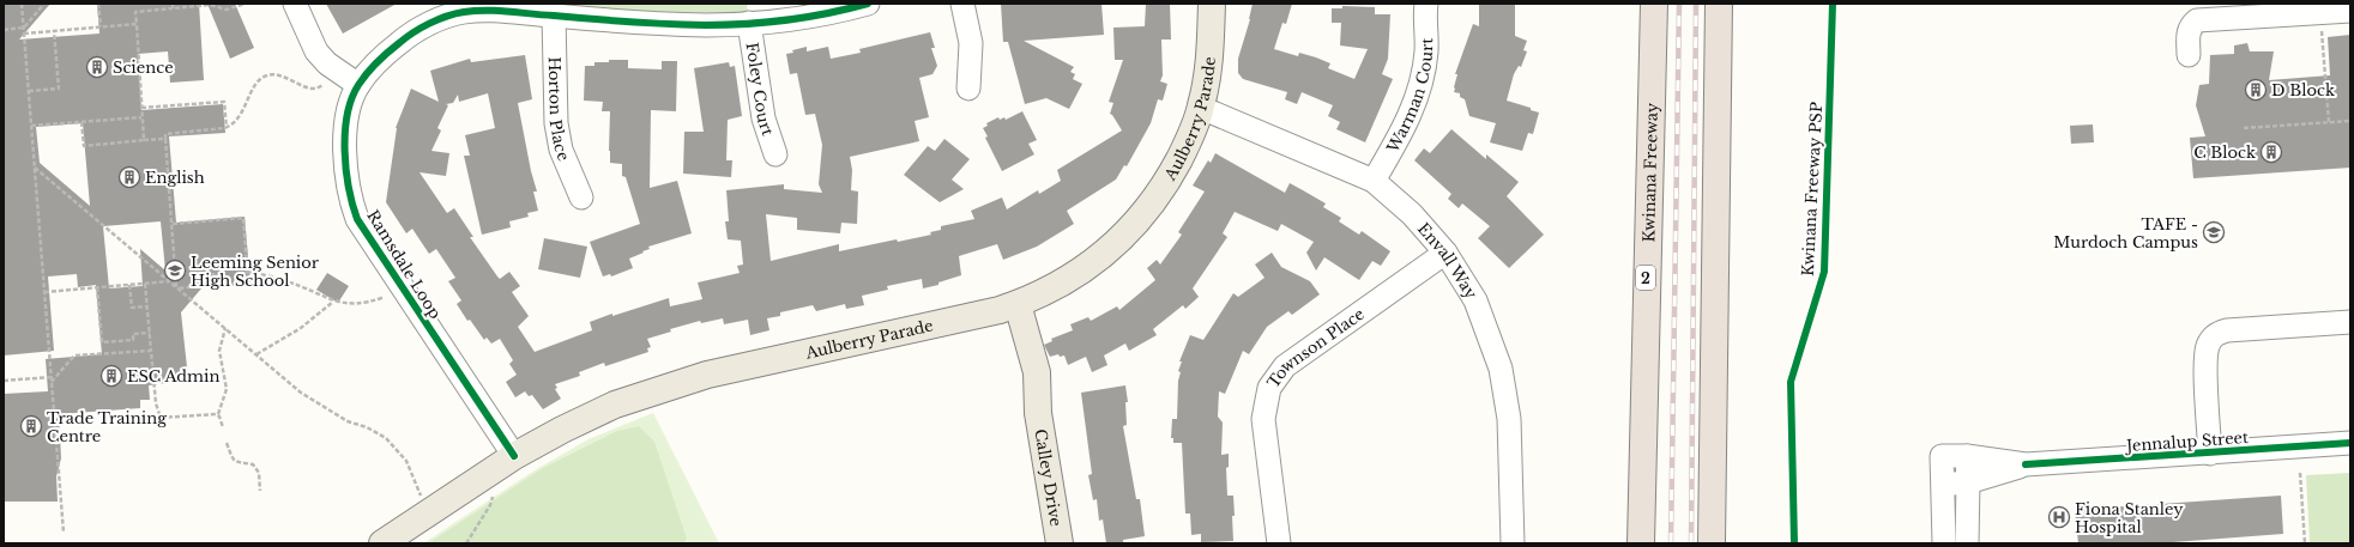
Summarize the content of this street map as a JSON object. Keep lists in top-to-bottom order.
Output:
{
  "streets": {
    "highway": ["Kwinana Freeway", "2"],
    "main road": ["Aulberry Parade", "Calley Drive"],
    "street": [
      "Foley Court",
      "Warman Court",
      "Horton Place",
      "Envall Way",
      "Ramsdale Loop",
      "Townson Place",
      "Jennalup Street"
    ],
    "cycle path": ["Kwinana Freeway PSP"]
  },
  "crossings": [
    ["Foley Court", "Ramsdale Loop"],
    ["Warman Court", "Envall Way"],
    ["Horton Place", "Ramsdale Loop"],
    ["Aulberry Parade", "Envall Way"],
    ["Aulberry Parade", "Ramsdale Loop"],
    ["Aulberry Parade", "Calley Drive"],
    ["Envall Way", "Townson Place"]
  ],
  "places": {
    "building": [
      "Science",
      "D Block",
      "C Block",
      "English",
      "ESC Admin",
      "Trade Training Centre"
    ],
    "school or university": ["TAFE - Murdoch Campus", "Leeming Senior High School"],
    "hospital": ["Fiona Stanley Hospital"]
  }
}
